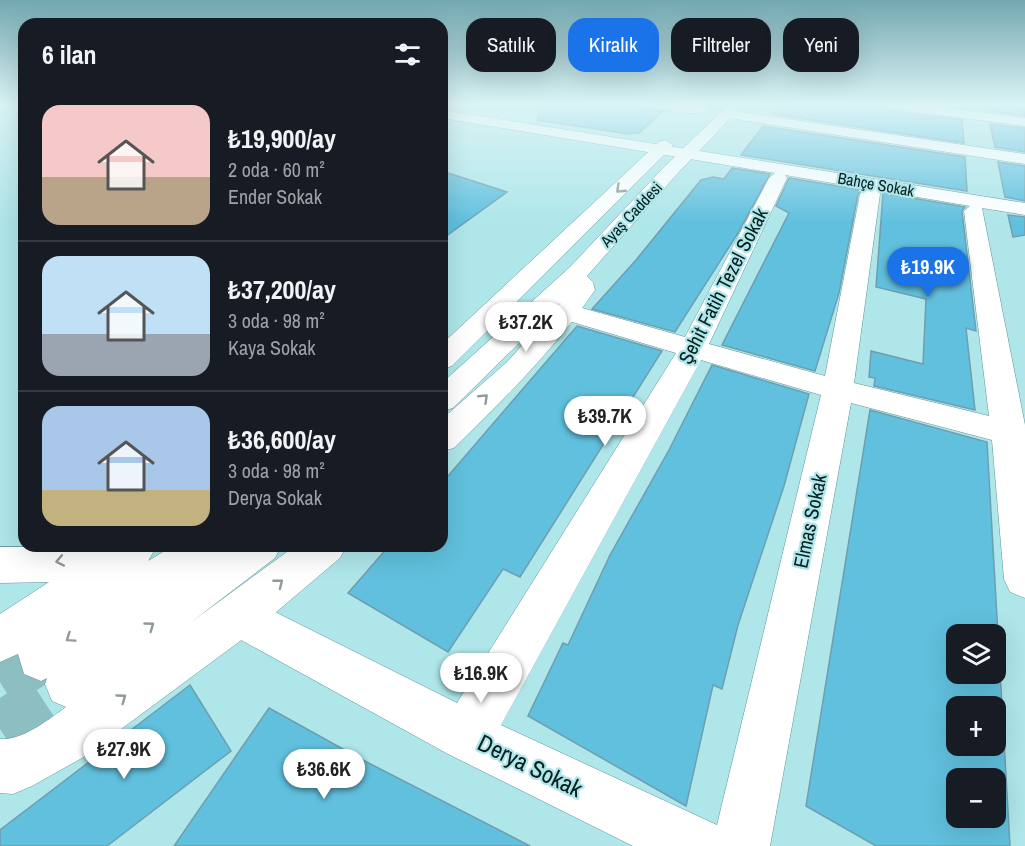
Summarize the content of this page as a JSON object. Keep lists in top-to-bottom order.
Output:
{
  "streets": {
    "street": [
      "Bahçe Sokak",
      "Ayaş Caddesi",
      "Şehit Fatih Tezel Sokak",
      "Elmas Sokak",
      "Derya Sokak"
    ]
  },
  "crossings": [
    ["Bahçe Sokak", "Ayaş Caddesi"],
    ["Bahçe Sokak", "Şehit Fatih Tezel Sokak"],
    ["Bahçe Sokak", "Elmas Sokak"],
    ["Şehit Fatih Tezel Sokak", "Derya Sokak"]
  ],
  "page": {
    "chip": [
      "Satılık",
      "Kiralık",
      "Filtreler",
      "Yeni"
    ],
    "heading": "6 ilan",
    "list": [
      {
        "name": "₺19,900/ay",
        "note": "2 oda · 60 m² · Ender Sokak"
      },
      {
        "name": "₺37,200/ay",
        "note": "3 oda · 98 m² · Kaya Sokak"
      },
      {
        "name": "₺36,600/ay",
        "note": "3 oda · 98 m² · Derya Sokak"
      }
    ],
    "price": [
      "₺19.9K",
      "₺37.2K",
      "₺39.7K",
      "₺16.9K",
      "₺27.9K",
      "₺36.6K"
    ],
    "map_buttons": ["+", "−"]
  }
}
